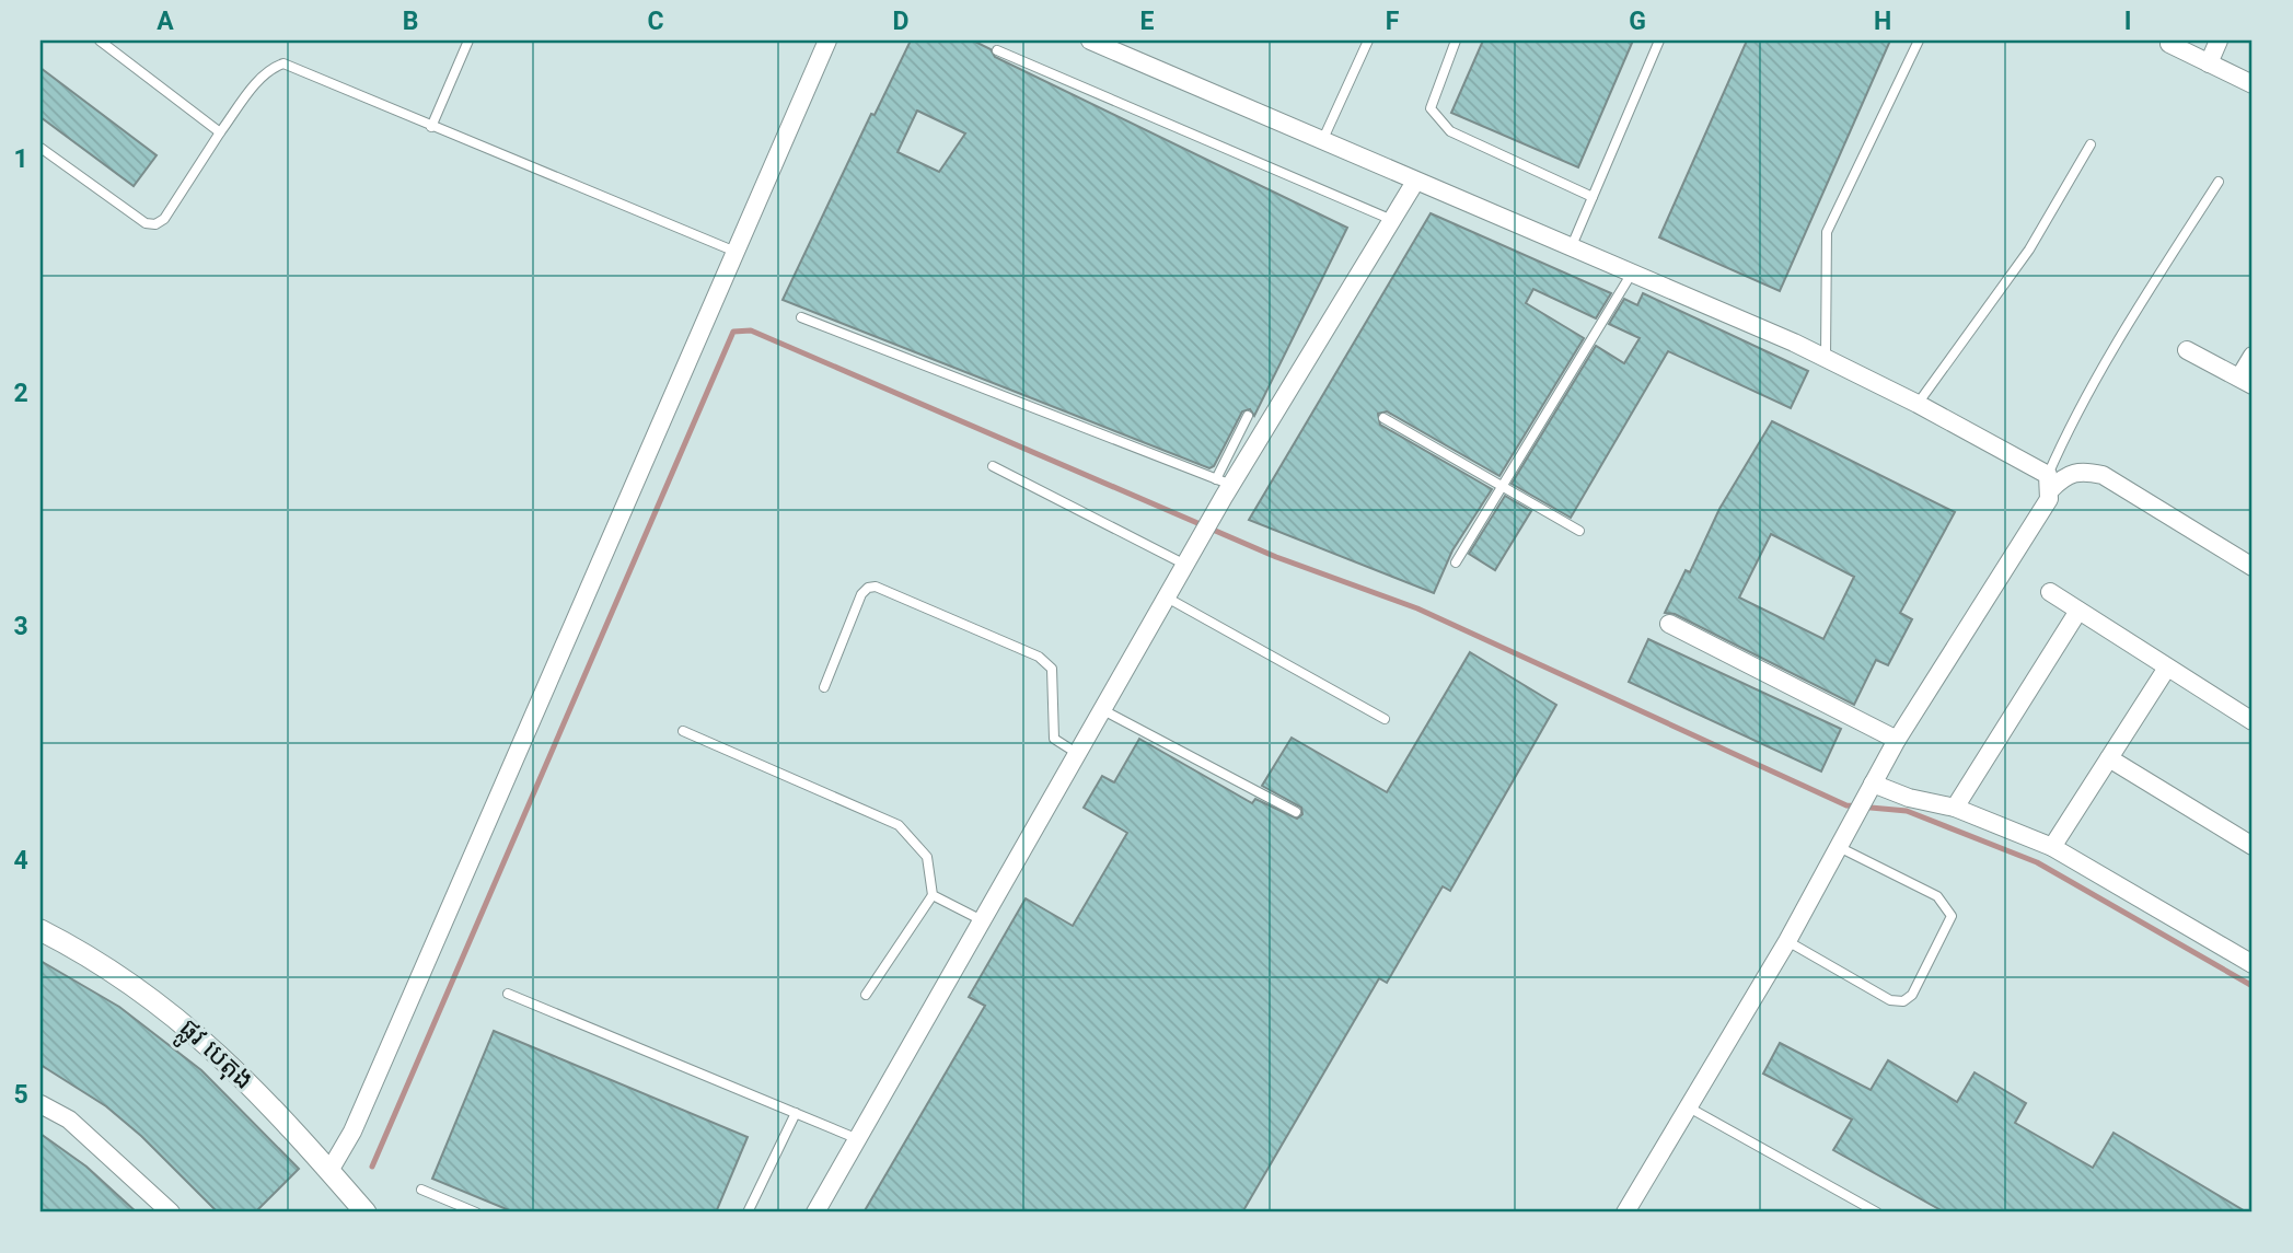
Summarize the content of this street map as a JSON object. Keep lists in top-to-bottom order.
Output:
{
  "streets": {
    "street": ["ផ្លូវ បេតុង"]
  },
  "grid": {
    "columns": [
      "A",
      "B",
      "C",
      "D",
      "E",
      "F",
      "G",
      "H",
      "I"
    ],
    "rows": [
      "1",
      "2",
      "3",
      "4",
      "5"
    ]
  }
}
